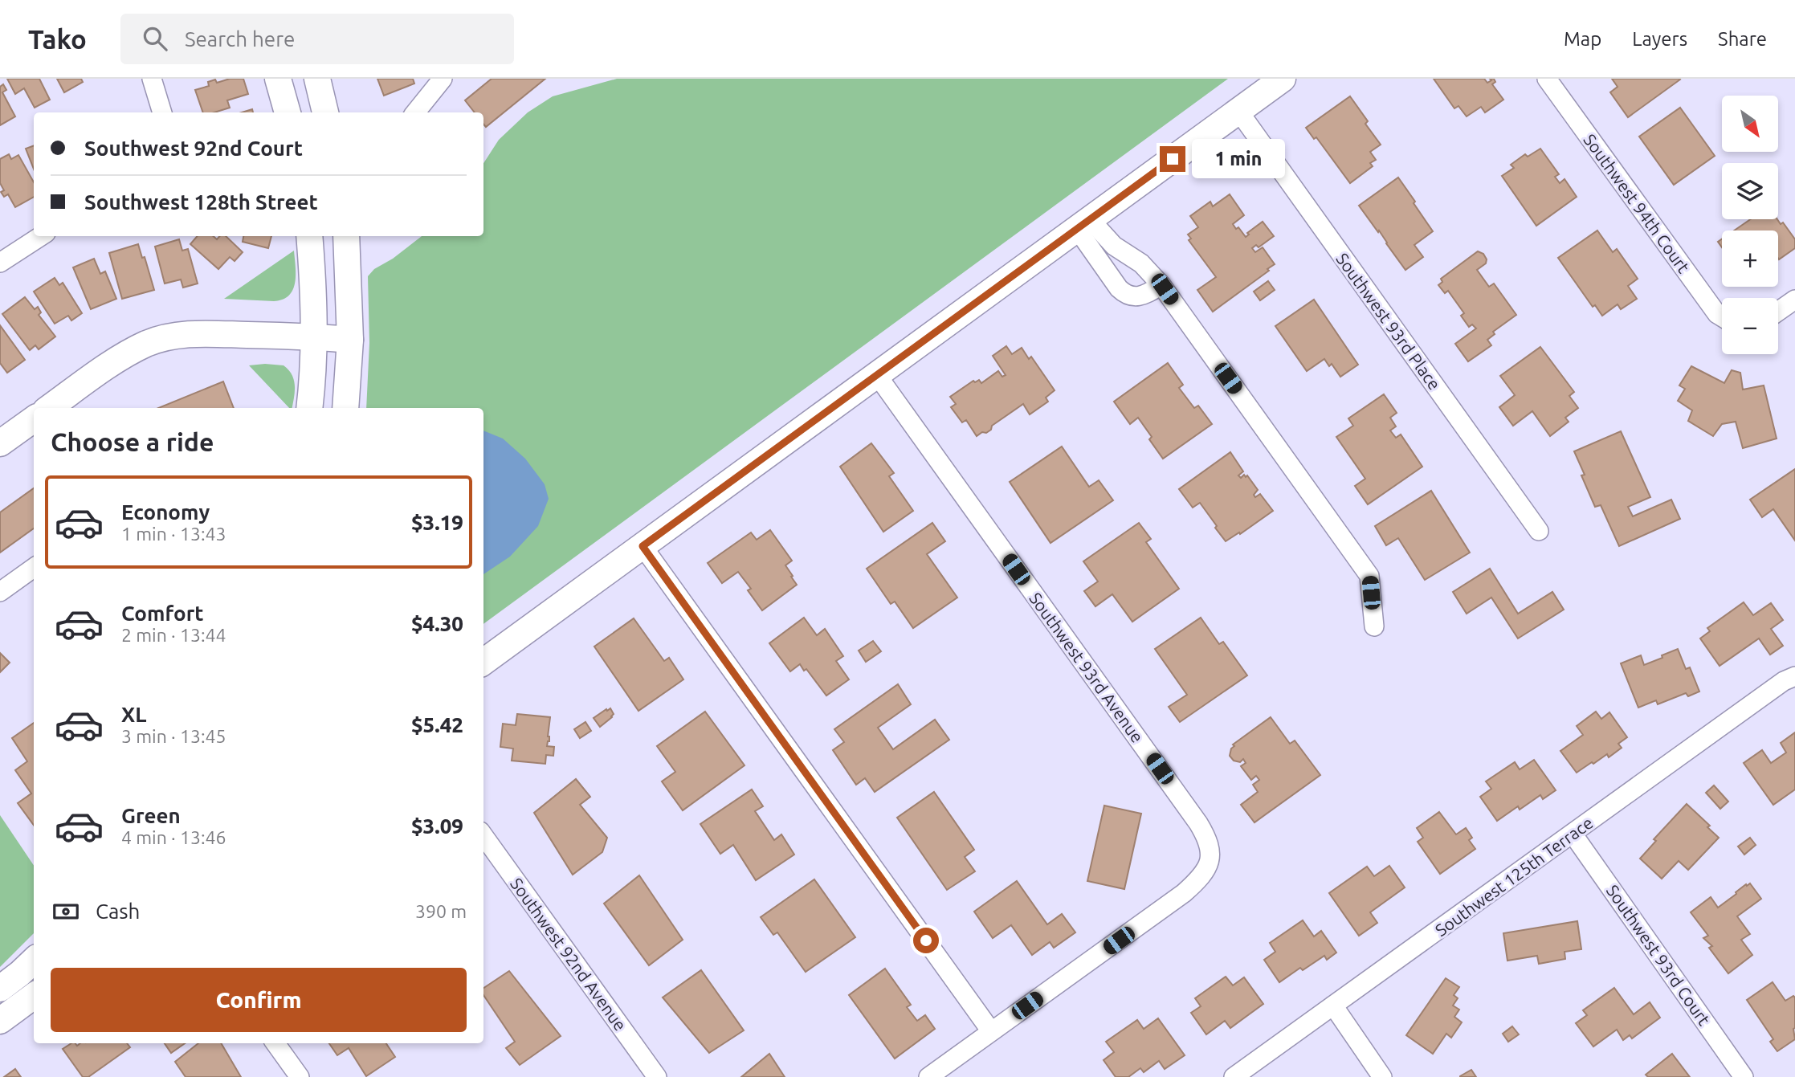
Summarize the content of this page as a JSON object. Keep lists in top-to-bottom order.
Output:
{
  "streets": {
    "street": [
      "Southwest 94th Court",
      "Southwest 93rd Place",
      "Southwest 93rd Avenue",
      "Southwest 125th Terrace",
      "Southwest 92nd Avenue",
      "Southwest 93rd Court"
    ]
  },
  "crossings": [
    ["Southwest 125th Terrace", "Southwest 93rd Court"]
  ],
  "north": "bottom right",
  "page": {
    "header": "Tako",
    "search": "Search here",
    "nav": ["Map", "Layers", "Share"],
    "map_buttons": ["+", "−"],
    "banner": ["Southwest 92nd Court", "Southwest 128th Street"],
    "bubble": "1 min",
    "heading": "Choose a ride",
    "list": [
      {
        "name": "Economy",
        "note": "1 min · 13:43",
        "value": "$3.19"
      },
      {
        "name": "Comfort",
        "note": "2 min · 13:44",
        "value": "$4.30"
      },
      {
        "name": "XL",
        "note": "3 min · 13:45",
        "value": "$5.42"
      },
      {
        "name": "Green",
        "note": "4 min · 13:46",
        "value": "$3.09"
      }
    ],
    "pay": ["Cash", "390 m"],
    "buttons": "Confirm"
  }
}
